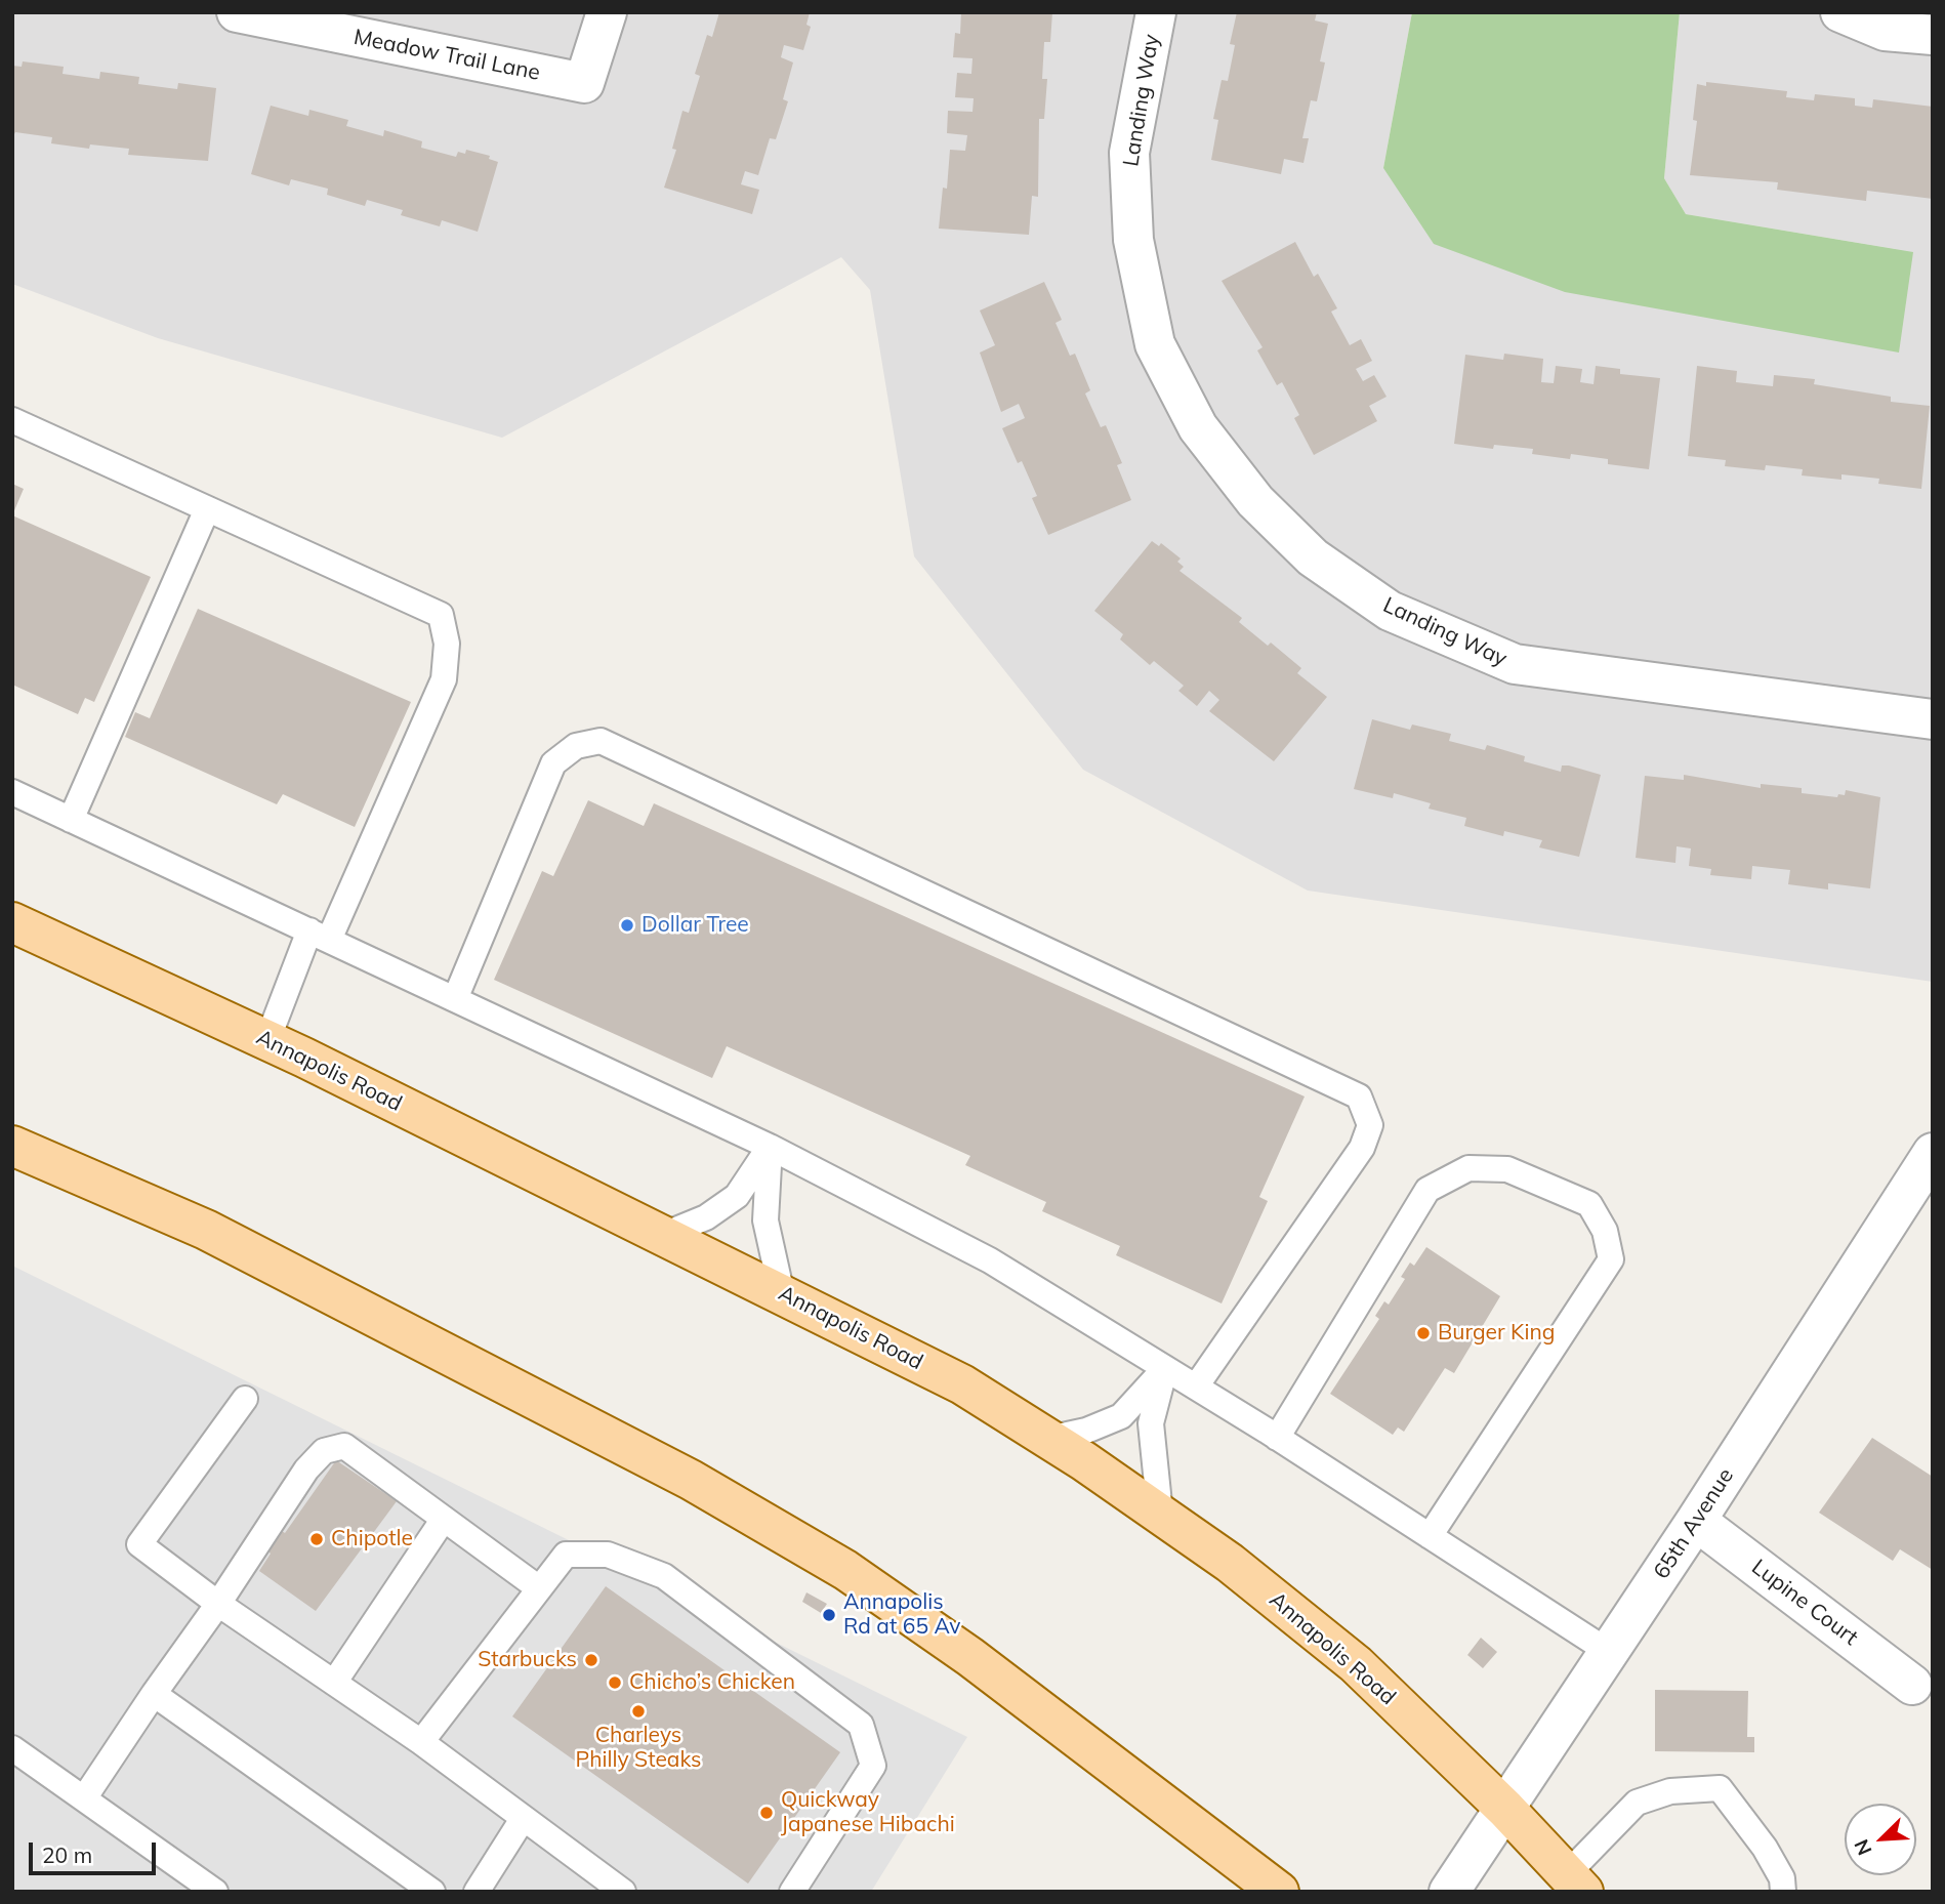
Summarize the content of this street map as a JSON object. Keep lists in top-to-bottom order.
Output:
{
  "streets": {
    "main road": ["Annapolis Road"],
    "street": [
      "Meadow Trail Lane",
      "Landing Way",
      "65th Avenue",
      "Lupine Court"
    ]
  },
  "crossings": [
    ["Annapolis Road", "65th Avenue"],
    ["65th Avenue", "Lupine Court"]
  ],
  "places": [
    "Dollar Tree",
    "Burger King",
    "Chipotle",
    "Annapolis Rd at 65 Av",
    "Starbucks",
    "Chicho’s Chicken",
    "Charleys Philly Steaks",
    "Quickway Japanese Hibachi"
  ],
  "scale_bar": "20 m",
  "north": "bottom left"
}
